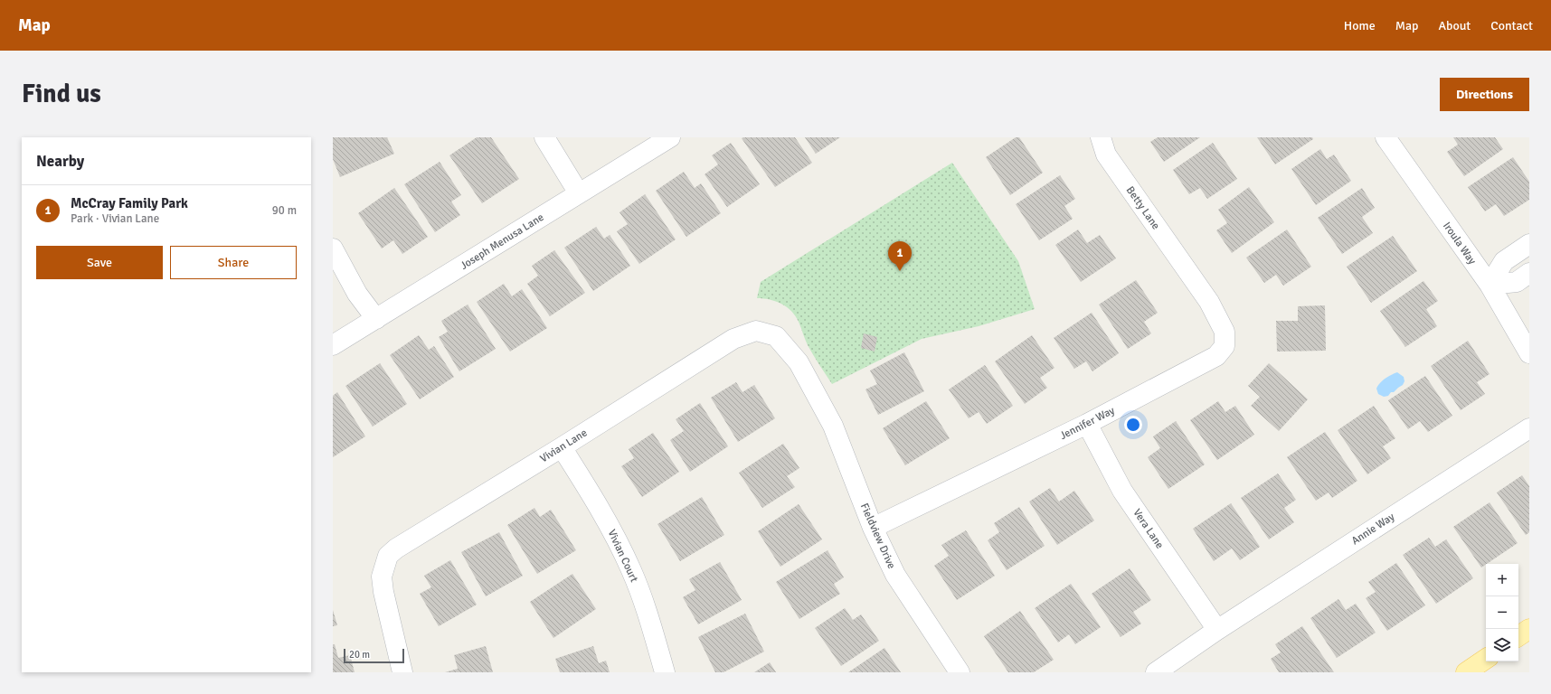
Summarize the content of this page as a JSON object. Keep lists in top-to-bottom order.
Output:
{
  "streets": {
    "street": [
      "Betty Lane",
      "Joseph Menusa Lane",
      "Iroula Way",
      "Jennifer Way",
      "Vivian Lane",
      "Vera Lane",
      "Annie Way",
      "Fieldview Drive",
      "Vivian Court"
    ]
  },
  "crossings": [
    ["Betty Lane", "Jennifer Way"],
    ["Jennifer Way", "Vera Lane"],
    ["Jennifer Way", "Fieldview Drive"],
    ["Vivian Lane", "Fieldview Drive"],
    ["Vivian Lane", "Vivian Court"],
    ["Vera Lane", "Annie Way"]
  ],
  "scale_bar": "20 m",
  "page": {
    "header": "Map",
    "nav": [
      "Home",
      "Map",
      "About",
      "Contact"
    ],
    "buttons": [
      "Directions",
      ["Save", "Share"]
    ],
    "title": "Find us",
    "heading": "Nearby",
    "list": [
      {
        "mark": "1",
        "name": "McCray Family Park",
        "note": "Park · Vivian Lane",
        "value": "90 m"
      }
    ],
    "pins": "1",
    "map_buttons": ["+", "−"],
    "scale": "20 m"
  }
}
